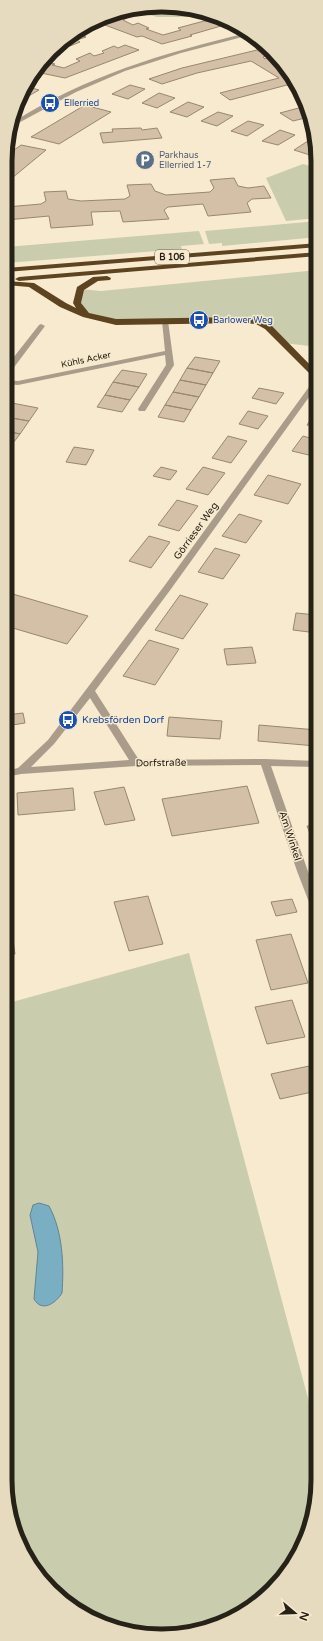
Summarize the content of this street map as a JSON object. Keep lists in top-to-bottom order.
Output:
{
  "streets": {
    "highway": ["B 106"],
    "street": [
      "Kühls Acker",
      "Görrieser Weg",
      "Dorfstraße",
      "Am Winkel"
    ]
  },
  "crossings": [
    ["Görrieser Weg", "Dorfstraße"],
    ["Dorfstraße", "Am Winkel"]
  ],
  "places": {
    "bus stop": ["Ellerried", "Barlower Weg", "Krebsförden Dorf"],
    "parking": ["Parkhaus Ellerried 1-7"]
  },
  "north": "right"
}
